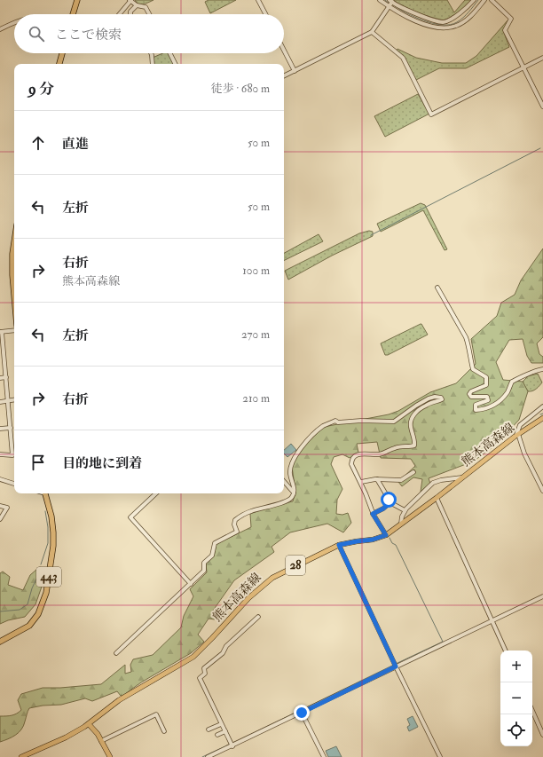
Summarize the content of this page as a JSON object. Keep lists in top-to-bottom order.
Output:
{
  "streets": {
    "highway": ["443"],
    "main road": ["熊本高森線", "28"]
  },
  "page": {
    "search": "ここで検索",
    "heading": ["9 分", "徒歩 · 680 m"],
    "list": [
      ["直進", "50 m"],
      ["左折", "50 m"],
      ["右折", "熊本高森線", "100 m"],
      ["左折", "270 m"],
      ["右折", "210 m"],
      "目的地に到着"
    ],
    "map_buttons": ["+", "−"]
  }
}
